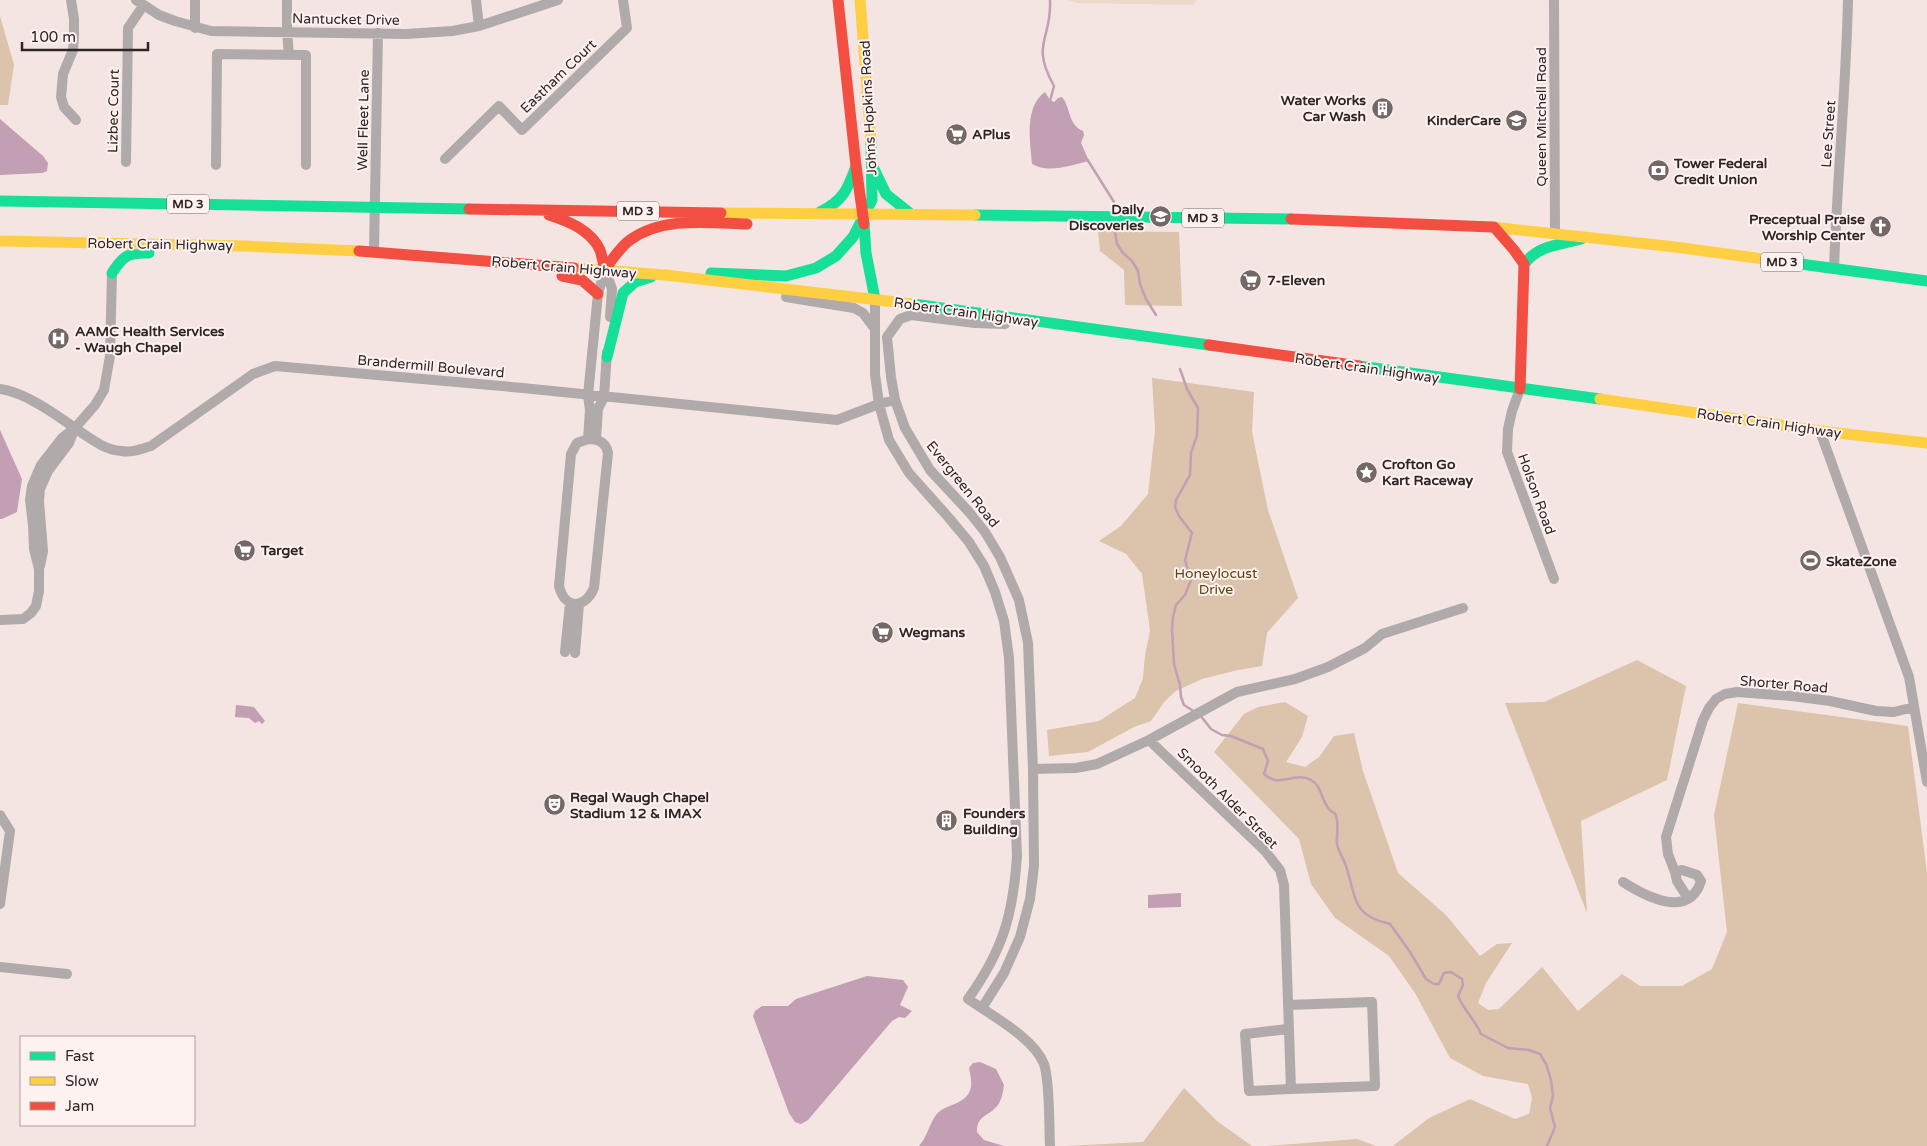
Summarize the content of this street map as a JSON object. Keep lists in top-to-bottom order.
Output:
{
  "streets": {
    "main road": ["Johns Hopkins Road", "MD 3", "Robert Crain Highway"],
    "street": [
      "Nantucket Drive",
      "Eastham Court",
      "Lizbec Court",
      "Queen Mitchell Road",
      "Well Fleet Lane",
      "Lee Street",
      "Brandermill Boulevard",
      "Evergreen Road",
      "Holson Road",
      "Shorter Road",
      "Smooth Alder Street"
    ]
  },
  "crossings": [
    ["Nantucket Drive", "Lizbec Court"],
    ["Nantucket Drive", "Well Fleet Lane"],
    ["Johns Hopkins Road", "MD 3"],
    ["Johns Hopkins Road", "Robert Crain Highway"],
    ["Queen Mitchell Road", "MD 3"],
    ["Well Fleet Lane", "MD 3"],
    ["Well Fleet Lane", "Robert Crain Highway"],
    ["Lee Street", "MD 3"],
    ["Robert Crain Highway", "Evergreen Road"],
    ["Robert Crain Highway", "Holson Road"],
    ["Brandermill Boulevard", "Evergreen Road"]
  ],
  "parks": ["Honeylocust Drive"],
  "places": {
    "building": ["Water Works Car Wash", "Founders Building"],
    "school or university": ["KinderCare", "Daily Discoveries"],
    "supermarket": [
      "APlus",
      "7-Eleven",
      "Target",
      "Wegmans"
    ],
    "bank": ["Tower Federal Credit Union"],
    "church": ["Preceptual Praise Worship Center"],
    "hospital": ["AAMC Health Services - Waugh Chapel"],
    "place": ["Crofton Go Kart Raceway"],
    "sports": ["SkateZone"],
    "theatre": ["Regal Waugh Chapel Stadium 12 & IMAX"]
  },
  "legend": ["Fast", "Slow", "Jam"],
  "scale_bar": "100 m"
}
